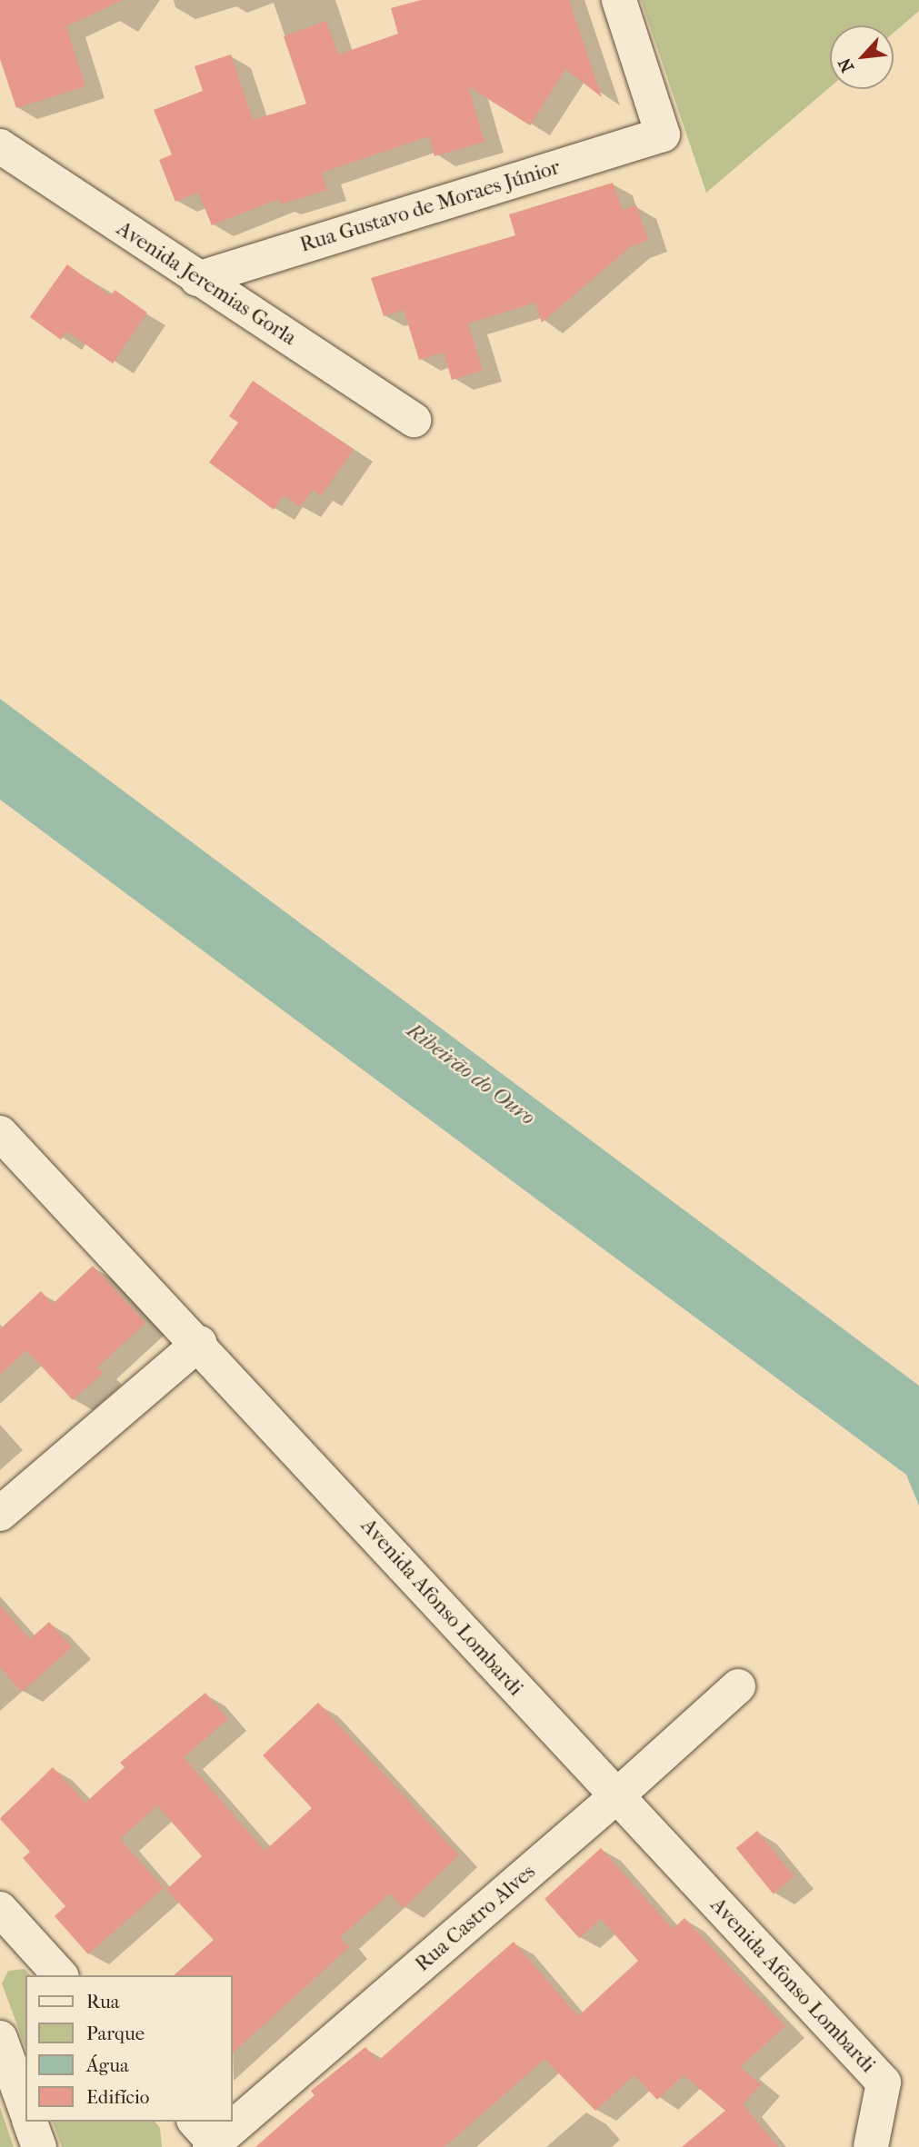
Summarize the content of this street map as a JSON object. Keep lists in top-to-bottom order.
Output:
{
  "streets": {
    "street": [
      "Rua Gustavo de Moraes Júnior",
      "Avenida Jeremias Gorla",
      "Avenida Afonso Lombardi",
      "Rua Castro Alves"
    ]
  },
  "crossings": [
    ["Rua Gustavo de Moraes Júnior", "Avenida Jeremias Gorla"],
    ["Avenida Afonso Lombardi", "Rua Castro Alves"]
  ],
  "water": ["Ribeirão do Ouro"],
  "legend": [
    "Rua",
    "Parque",
    "Água",
    "Edifício"
  ],
  "north": "bottom left"
}
